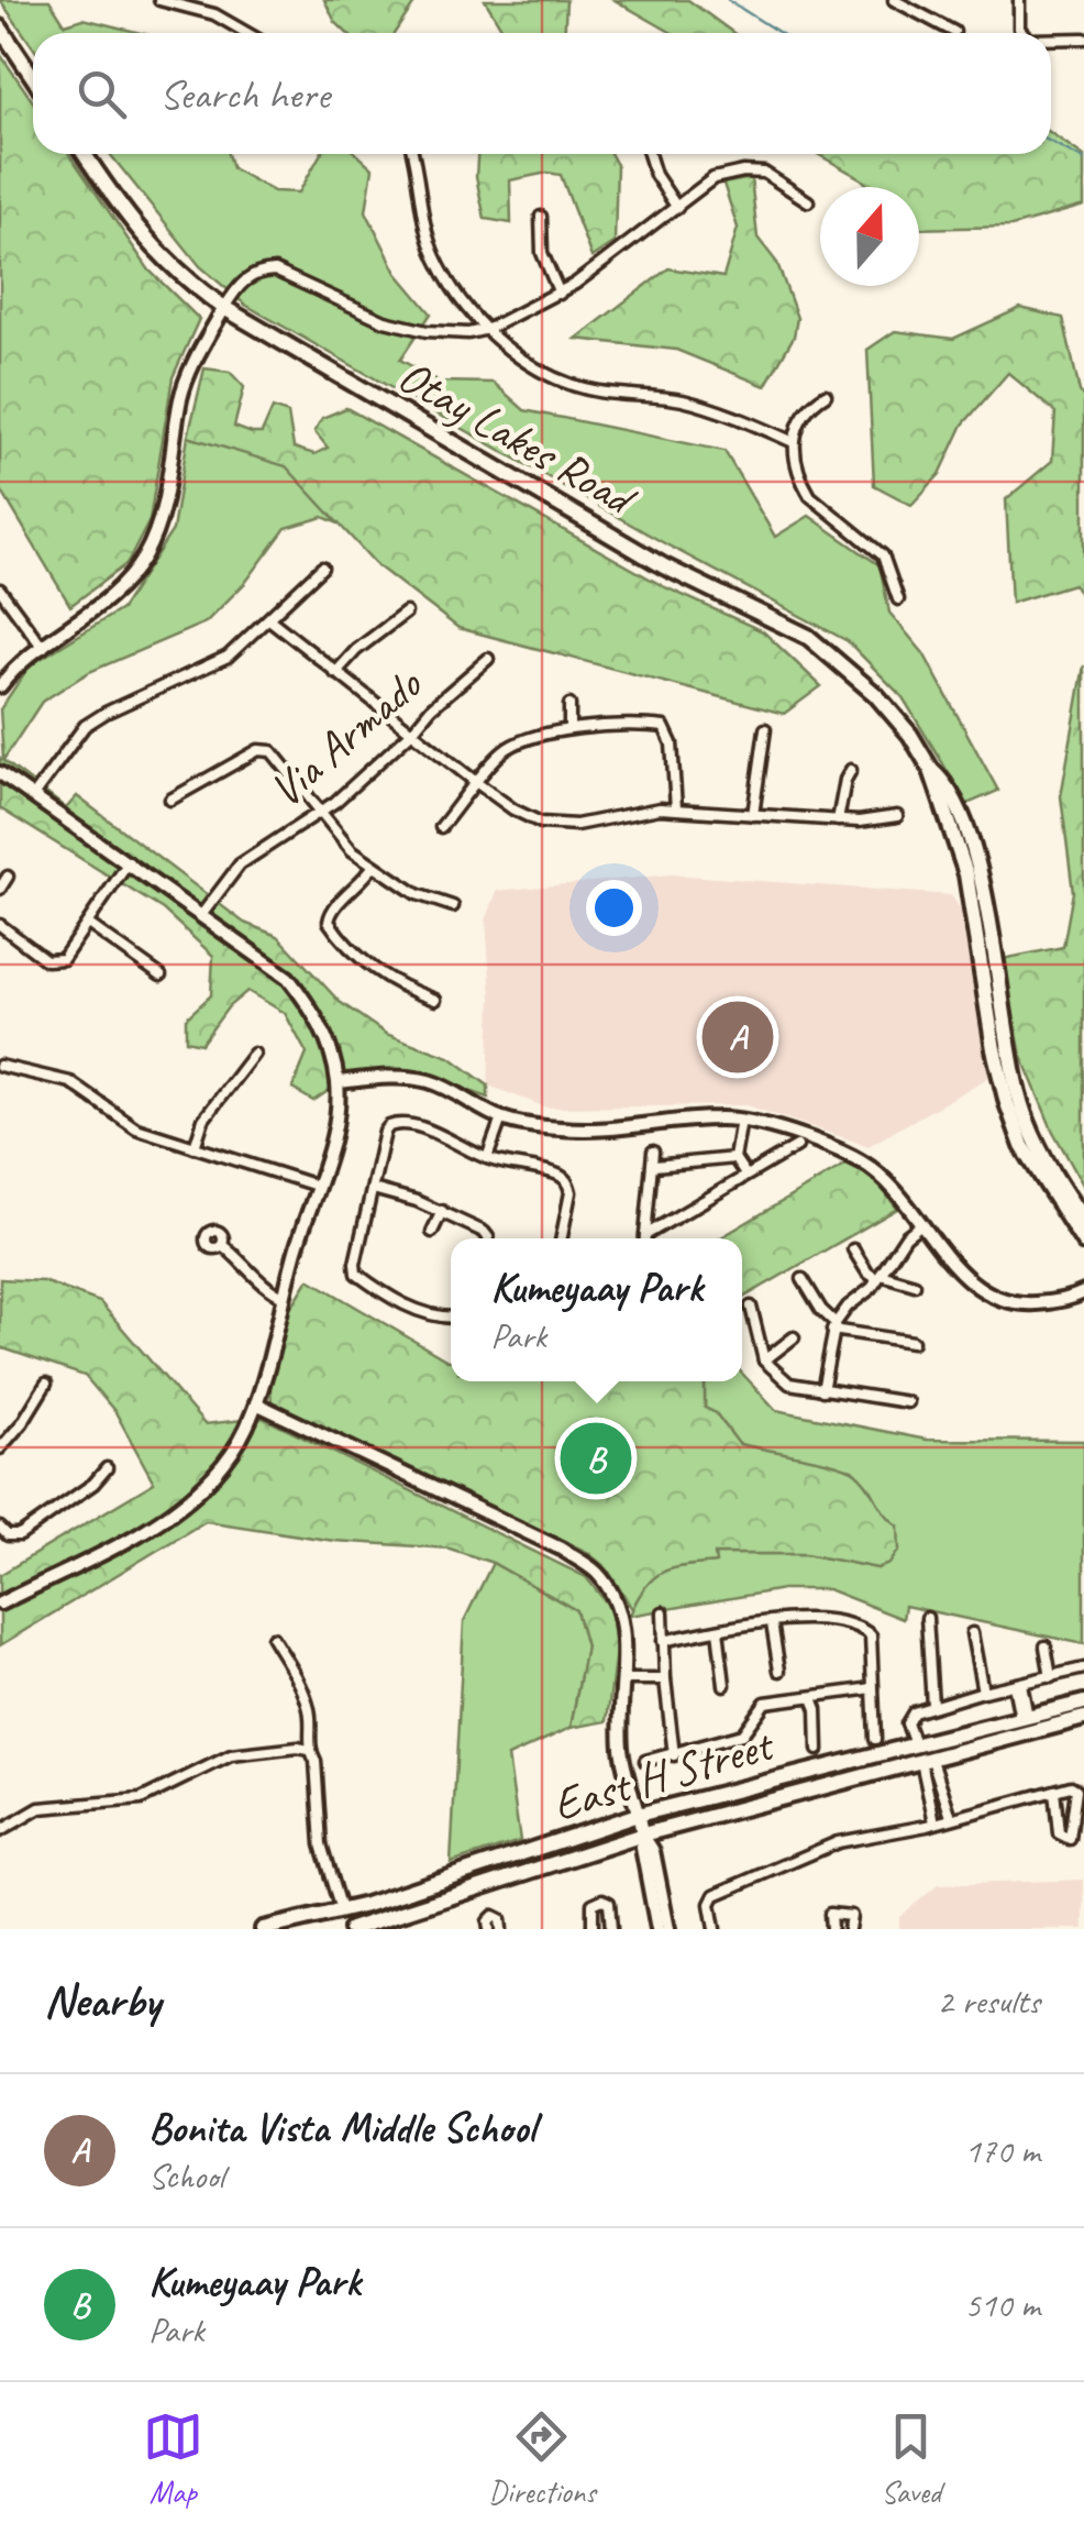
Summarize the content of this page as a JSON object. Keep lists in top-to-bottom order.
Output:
{
  "streets": {
    "main road": ["Otay Lakes Road", "East H Street"],
    "street": ["Via Armado"]
  },
  "north": "top",
  "page": {
    "search": "Search here",
    "pins": ["A", "B"],
    "popup": ["Kumeyaay Park", "Park"],
    "heading": ["Nearby", "2 results"],
    "list": [
      {
        "mark": "A",
        "name": "Bonita Vista Middle School",
        "note": "School",
        "value": "170 m"
      },
      {
        "mark": "B",
        "name": "Kumeyaay Park",
        "note": "Park",
        "value": "510 m"
      }
    ],
    "nav": ["Map", "Directions", "Saved"]
  }
}
